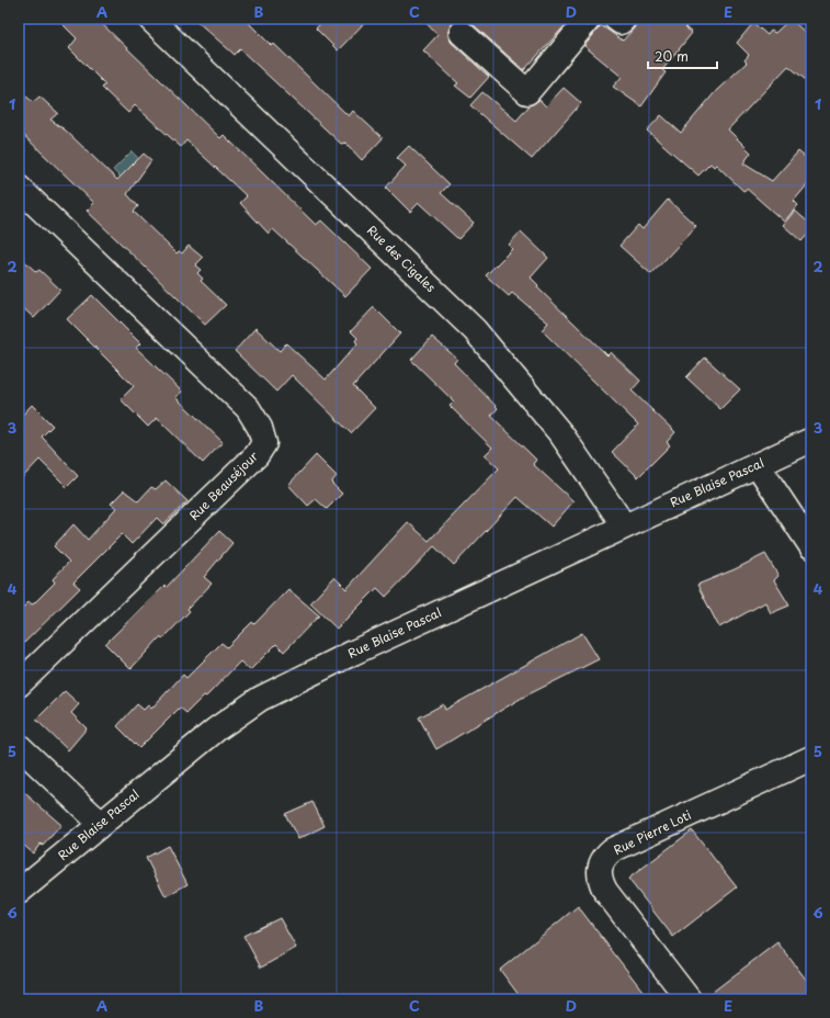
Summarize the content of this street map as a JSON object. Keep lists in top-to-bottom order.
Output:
{
  "streets": {
    "street": [
      "Rue des Cigales",
      "Rue Blaise Pascal",
      "Rue Beauséjour",
      "Rue Pierre Loti"
    ]
  },
  "crossings": [
    ["Rue des Cigales", "Rue Blaise Pascal"]
  ],
  "scale_bar": "20 m",
  "grid": {
    "columns": [
      "A",
      "B",
      "C",
      "D",
      "E"
    ],
    "rows": [
      "1",
      "2",
      "3",
      "4",
      "5",
      "6"
    ]
  }
}
